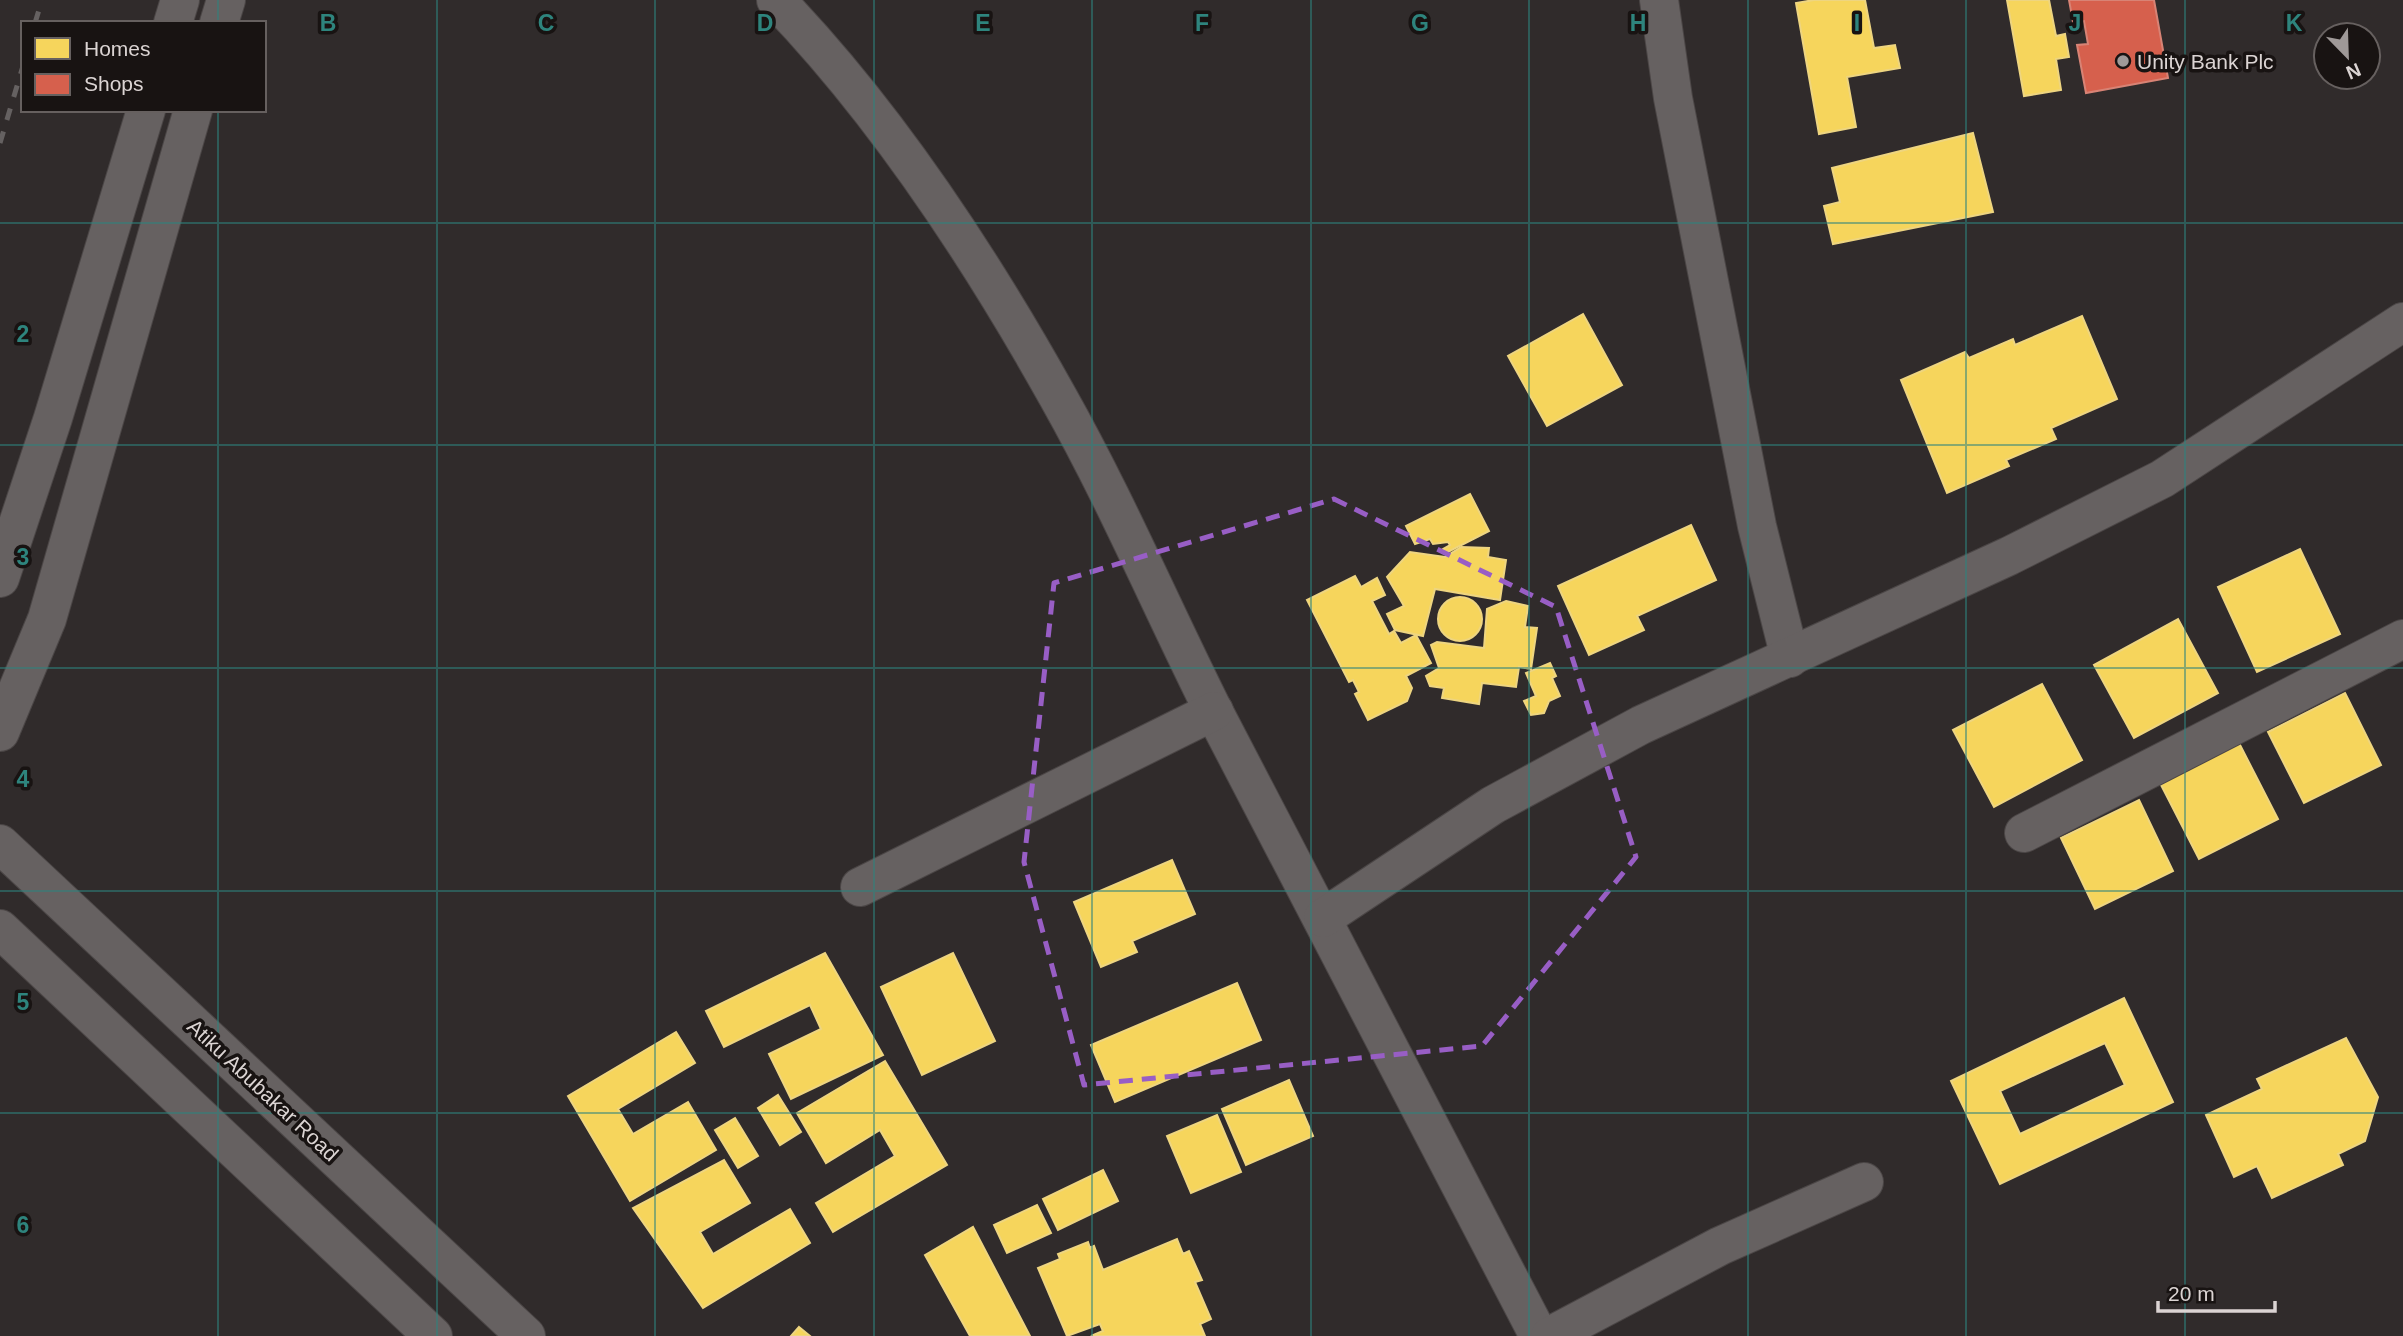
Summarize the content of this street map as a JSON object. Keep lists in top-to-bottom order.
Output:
{
  "streets": {
    "street": ["Atiku Abubakar Road"]
  },
  "places": ["Unity Bank Plc"],
  "legend": ["Homes", "Shops"],
  "scale_bar": "20 m",
  "north": "bottom right",
  "grid": {
    "columns": [
      "B",
      "C",
      "D",
      "E",
      "F",
      "G",
      "H",
      "I",
      "J",
      "K"
    ],
    "rows": [
      "2",
      "3",
      "4",
      "5",
      "6"
    ]
  }
}
